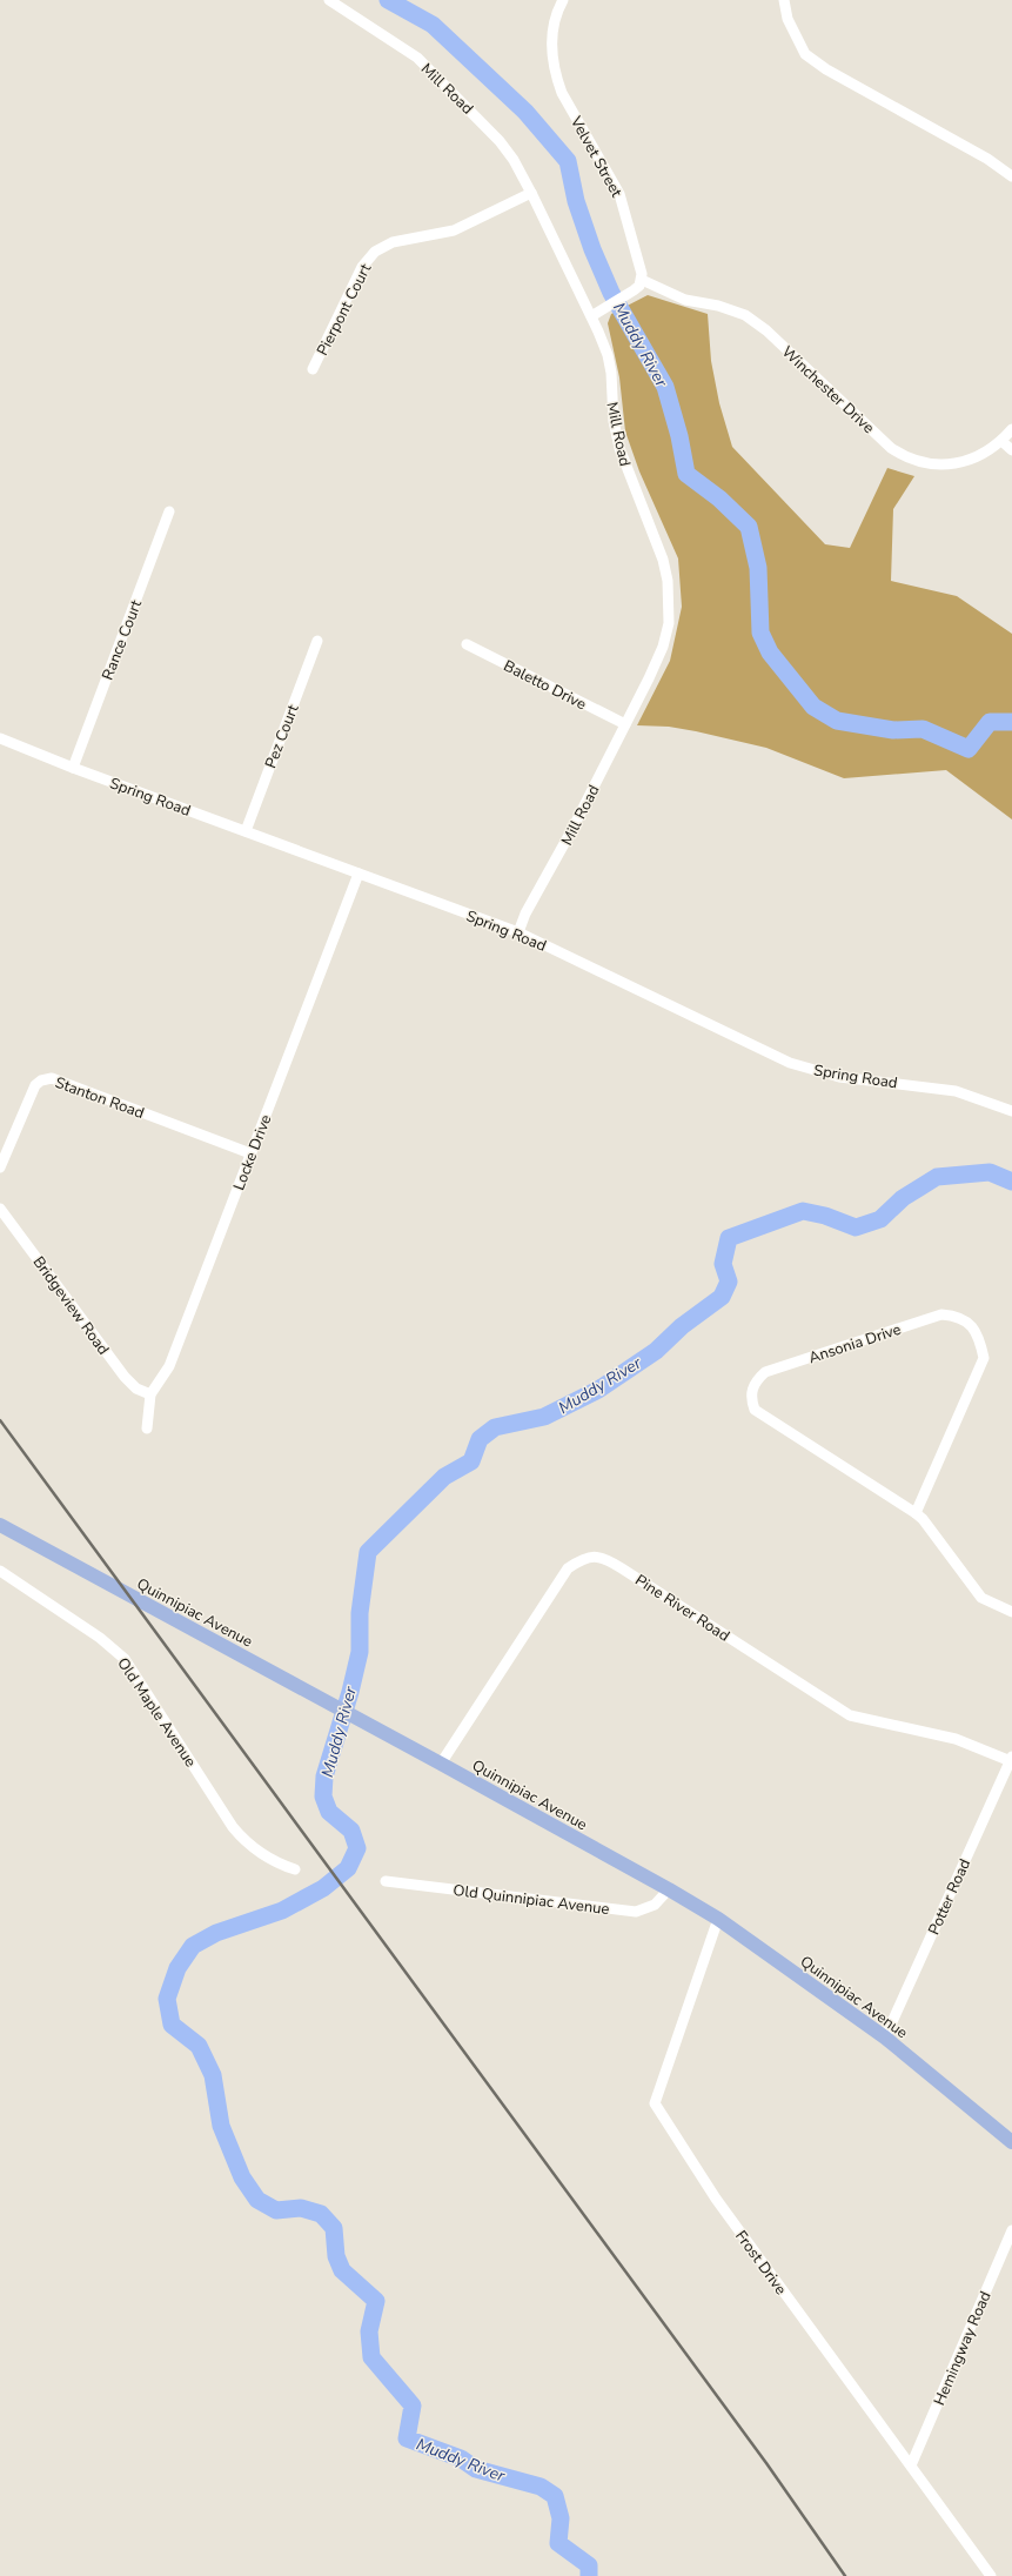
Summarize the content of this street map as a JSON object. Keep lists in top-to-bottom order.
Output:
{
  "streets": {
    "main road": ["Quinnipiac Avenue"],
    "street": [
      "Mill Road",
      "Velvet Street",
      "Pierpont Court",
      "Winchester Drive",
      "Rance Court",
      "Baletto Drive",
      "Pez Court",
      "Spring Road",
      "Stanton Road",
      "Locke Drive",
      "Bridgeview Road",
      "Ansonia Drive",
      "Pine River Road",
      "Old Maple Avenue",
      "Potter Road",
      "Old Quinnipiac Avenue",
      "Frost Drive",
      "Hemingway Road"
    ]
  },
  "crossings": [
    ["Mill Road", "Pierpont Court"],
    ["Mill Road", "Baletto Drive"],
    ["Mill Road", "Spring Road"],
    ["Velvet Street", "Winchester Drive"],
    ["Rance Court", "Spring Road"],
    ["Pez Court", "Spring Road"],
    ["Spring Road", "Locke Drive"],
    ["Stanton Road", "Locke Drive"],
    ["Locke Drive", "Bridgeview Road"],
    ["Pine River Road", "Quinnipiac Avenue"],
    ["Pine River Road", "Potter Road"],
    ["Quinnipiac Avenue", "Potter Road"],
    ["Quinnipiac Avenue", "Old Quinnipiac Avenue"],
    ["Quinnipiac Avenue", "Frost Drive"],
    ["Frost Drive", "Hemingway Road"]
  ],
  "water": ["Muddy River"]
}
